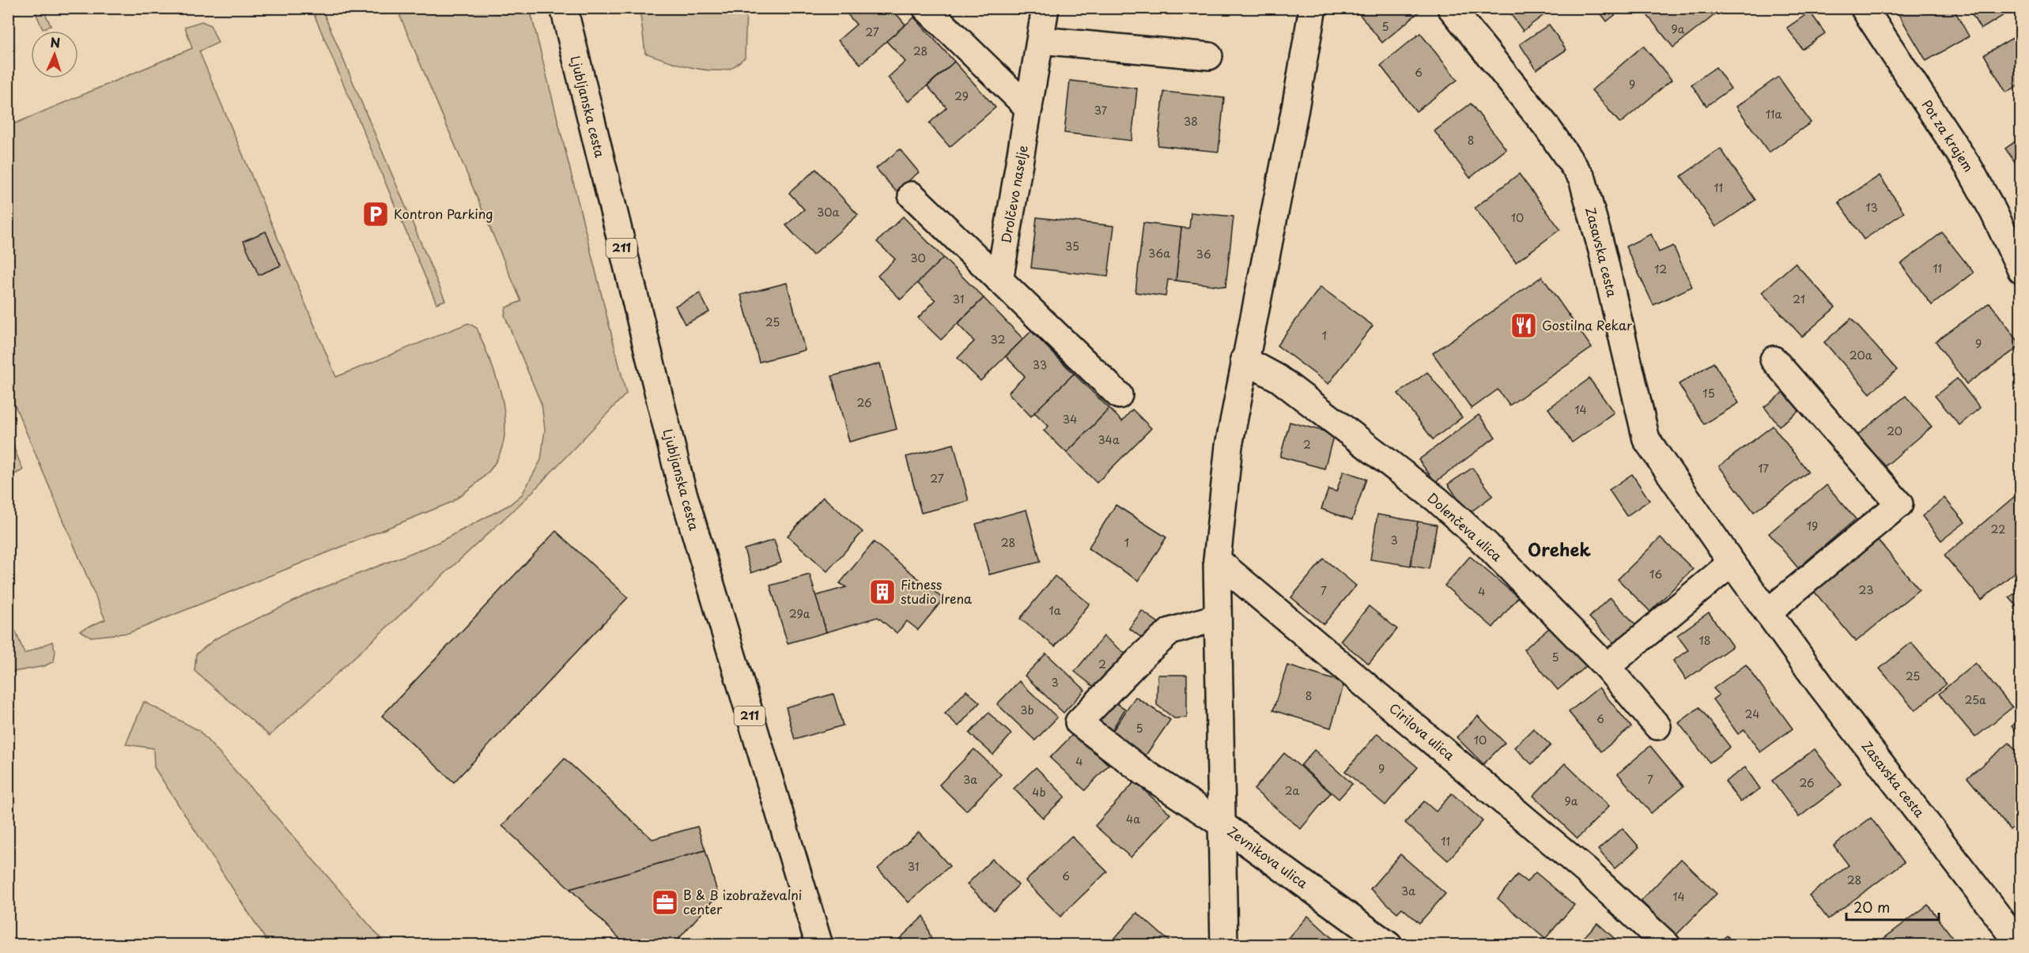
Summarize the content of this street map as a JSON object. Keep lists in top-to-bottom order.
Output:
{
  "streets": {
    "street": [
      "Ljubljanska cesta",
      "Pot za krajem",
      "Drolčevo naselje",
      "211",
      "Zasavska cesta",
      "Dolenčeva ulica",
      "Cirilova ulica",
      "Zevnikova ulica"
    ]
  },
  "districts": ["Orehek"],
  "places": {
    "parking": ["Kontron Parking"],
    "restaurant": ["Gostilna Rekar"],
    "building": ["Fitness studio Irena"],
    "office": ["B & B izobraževalni center"]
  },
  "house_numbers": [
    "5",
    "9a",
    "27",
    "28",
    "6",
    "9",
    "29",
    "37",
    "11a",
    "38",
    "8",
    "11",
    "13",
    "30a",
    "10",
    "35",
    "36a",
    "36",
    "30",
    "11",
    "12",
    "31",
    "21",
    "25",
    "1",
    "32",
    "9",
    "20a",
    "33",
    "15",
    "26",
    "14",
    "34",
    "20",
    "34a",
    "2",
    "17",
    "27",
    "19",
    "22",
    "3",
    "28",
    "1",
    "16",
    "23",
    "7",
    "4",
    "1a",
    "29a",
    "18",
    "5",
    "2",
    "25",
    "3",
    "8",
    "25a",
    "3b",
    "24",
    "6",
    "5",
    "10",
    "4",
    "9",
    "3a",
    "7",
    "26",
    "2a",
    "4b",
    "9a",
    "4a",
    "11",
    "31",
    "6",
    "28",
    "3a",
    "14"
  ],
  "scale_bar": "20 m",
  "north": "top"
}
